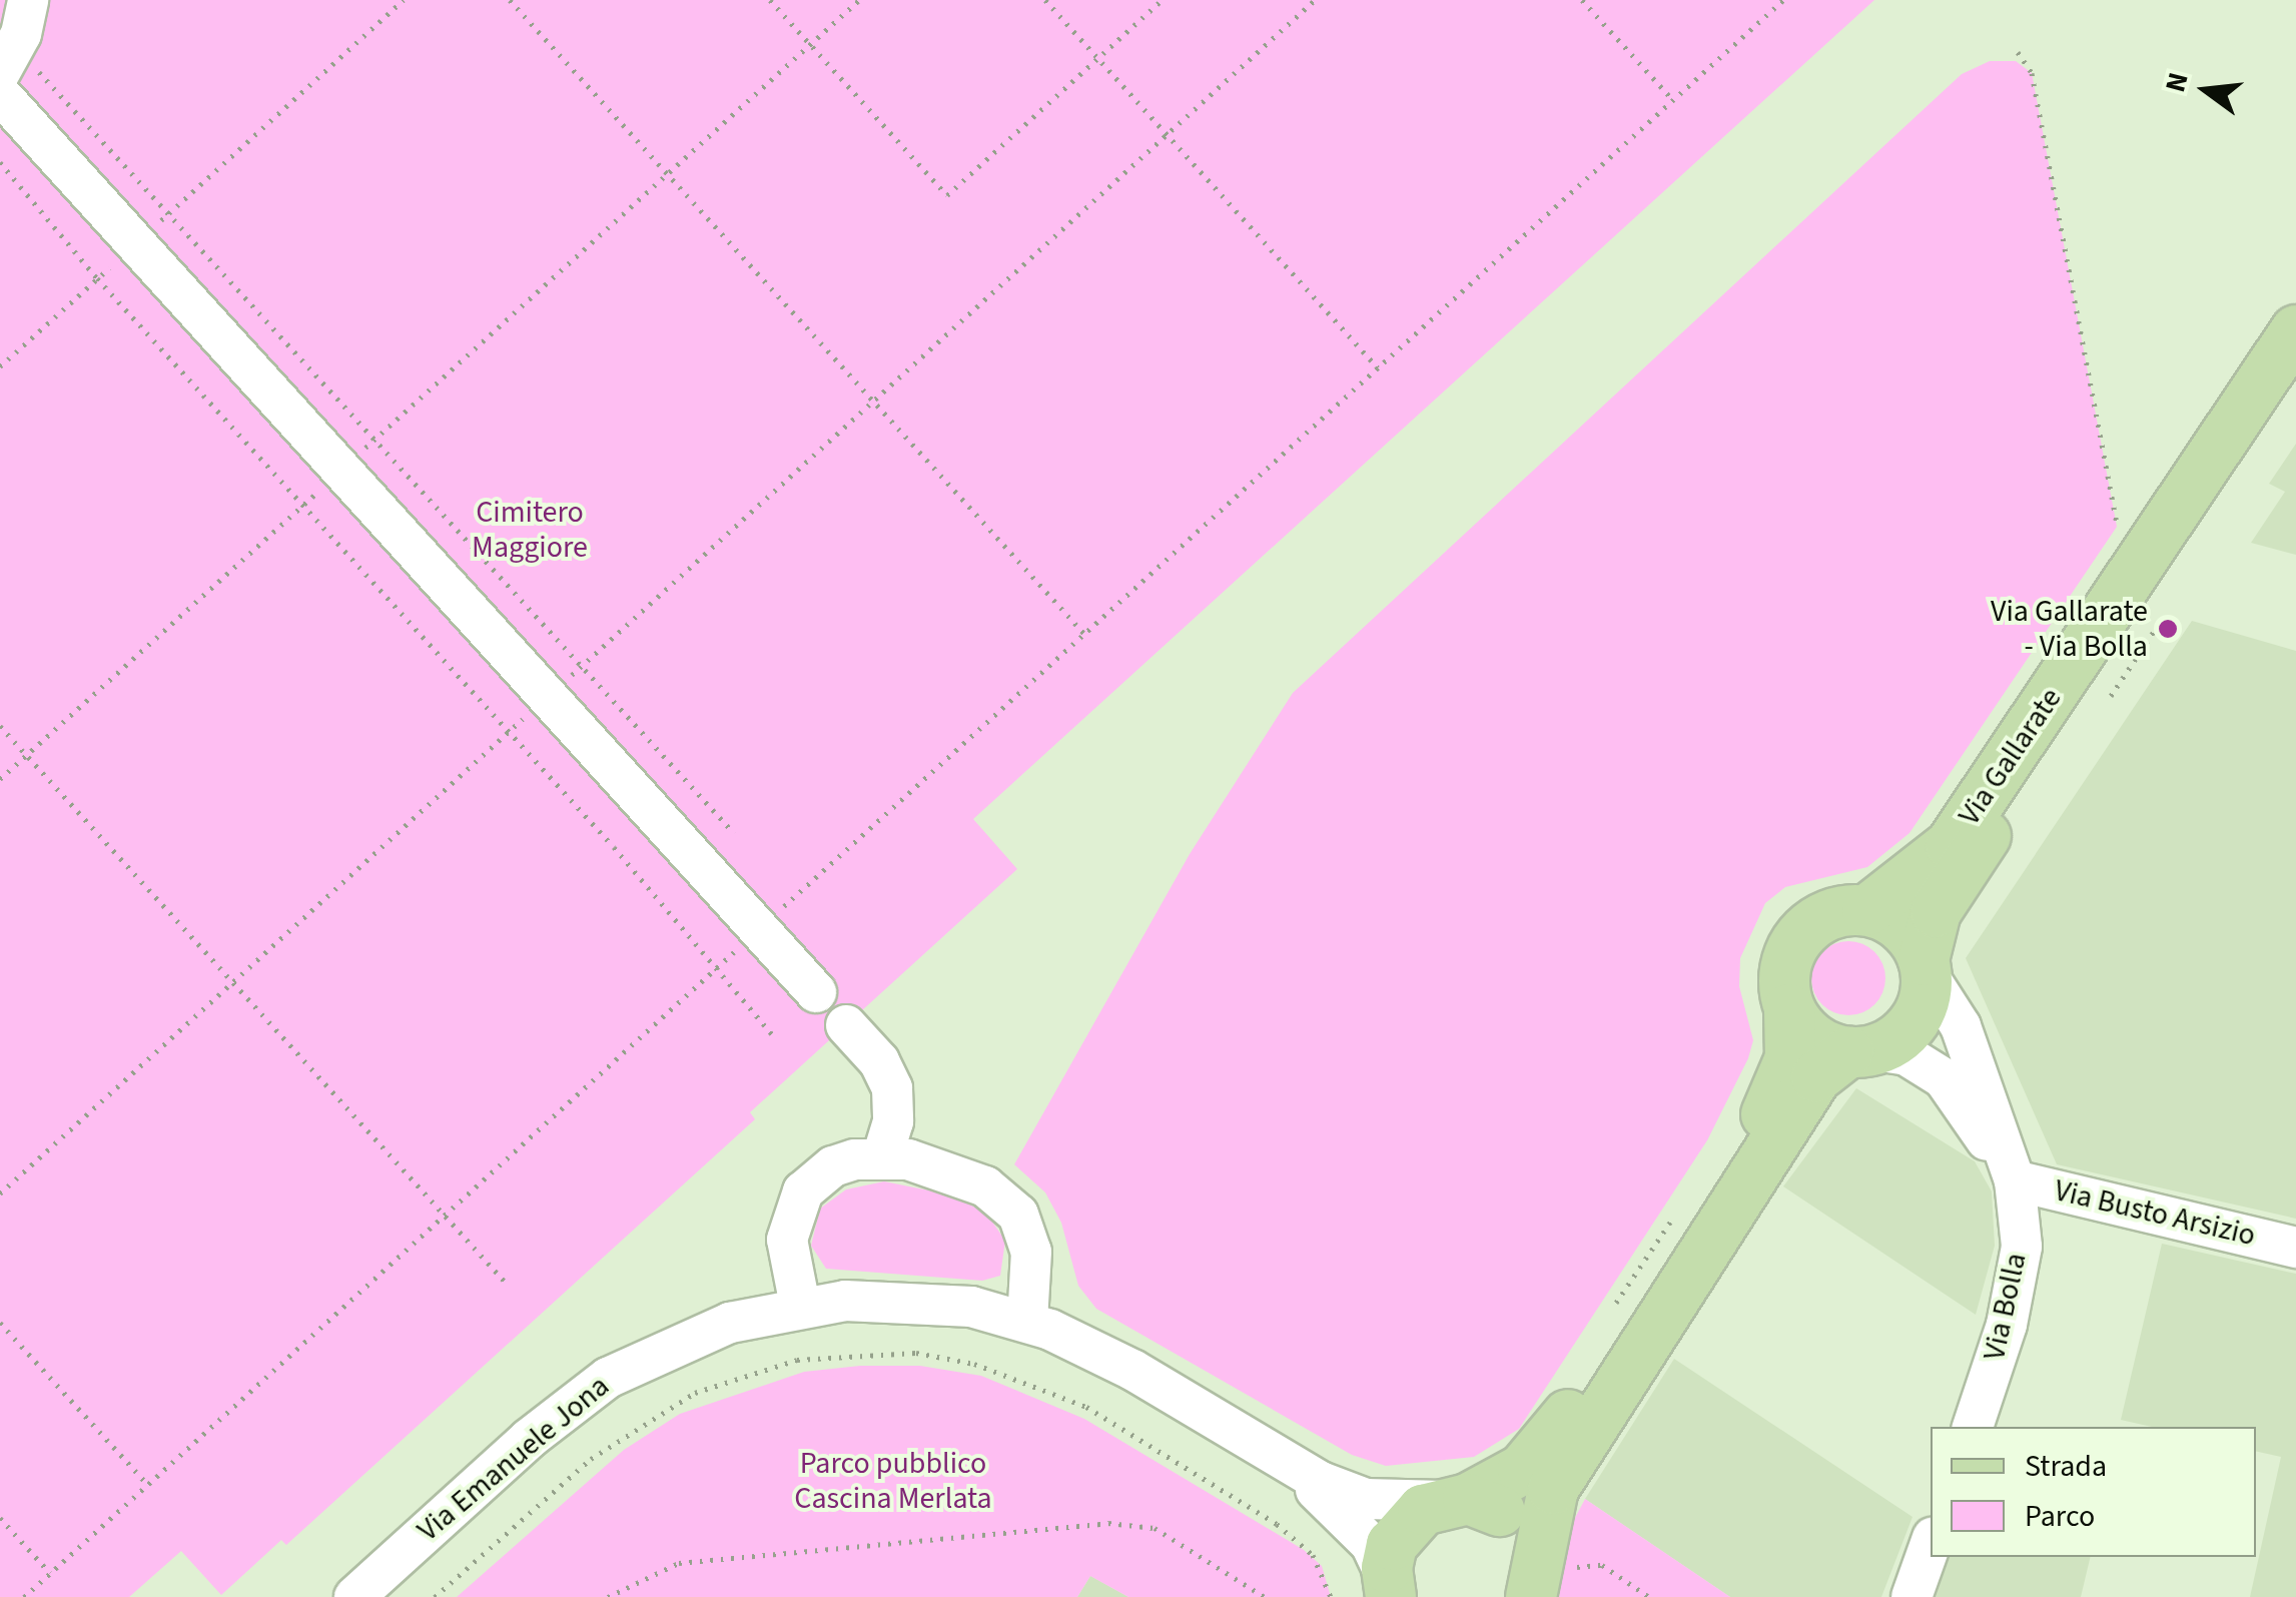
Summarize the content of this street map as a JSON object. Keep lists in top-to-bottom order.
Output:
{
  "streets": {
    "main road": ["Via Gallarate"],
    "street": ["Via Busto Arsizio", "Via Bolla", "Via Emanuele Jona"]
  },
  "crossings": [
    ["Via Gallarate", "Via Bolla"],
    ["Via Gallarate", "Via Emanuele Jona"],
    ["Via Busto Arsizio", "Via Bolla"]
  ],
  "parks": ["Cimitero Maggiore", "Parco pubblico Cascina Merlata"],
  "places": ["Via Gallarate - Via Bolla"],
  "legend": ["Strada", "Parco"],
  "north": "left"
}
